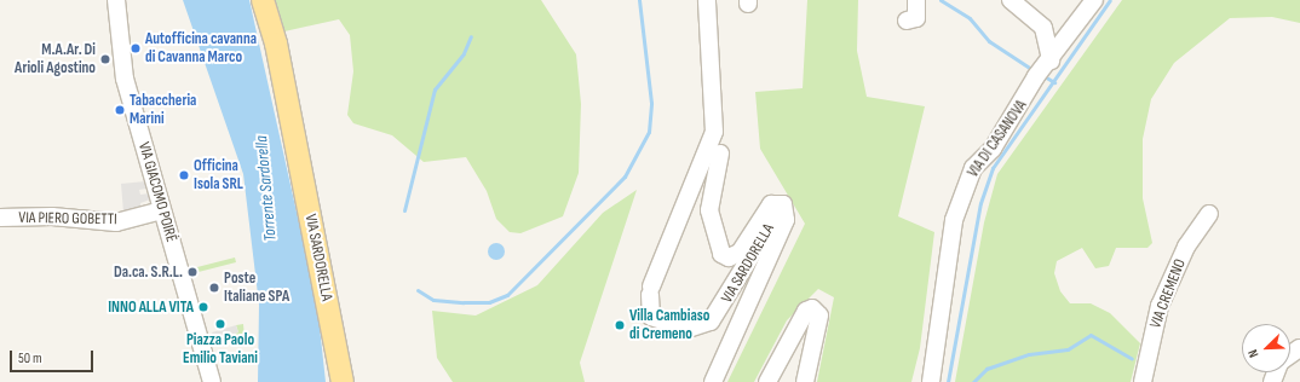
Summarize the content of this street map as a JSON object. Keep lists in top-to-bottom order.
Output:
{
  "streets": {
    "main road": ["VIA SARDORELLA"],
    "street": [
      "VIA DI CASANOVA",
      "VIA GIACOMO POIRÈ",
      "VIA PIERO GOBETTI",
      "VIA CREMENO"
    ]
  },
  "crossings": [
    ["VIA GIACOMO POIRÈ", "VIA PIERO GOBETTI"]
  ],
  "water": ["Torrente Sardorella"],
  "places": [
    "Autofficina cavanna di Cavanna Marco",
    "M.A.Ar. Di Arioli Agostino",
    "Tabaccheria Marini",
    "Officina Isola SRL",
    "Da.ca. S.R.L.",
    "Poste Italiane SPA",
    "INNO ALLA VITA",
    "Piazza Paolo Emilio Taviani",
    "Villa Cambiaso di Cremeno"
  ],
  "scale_bar": "50 m",
  "north": "bottom left"
}
